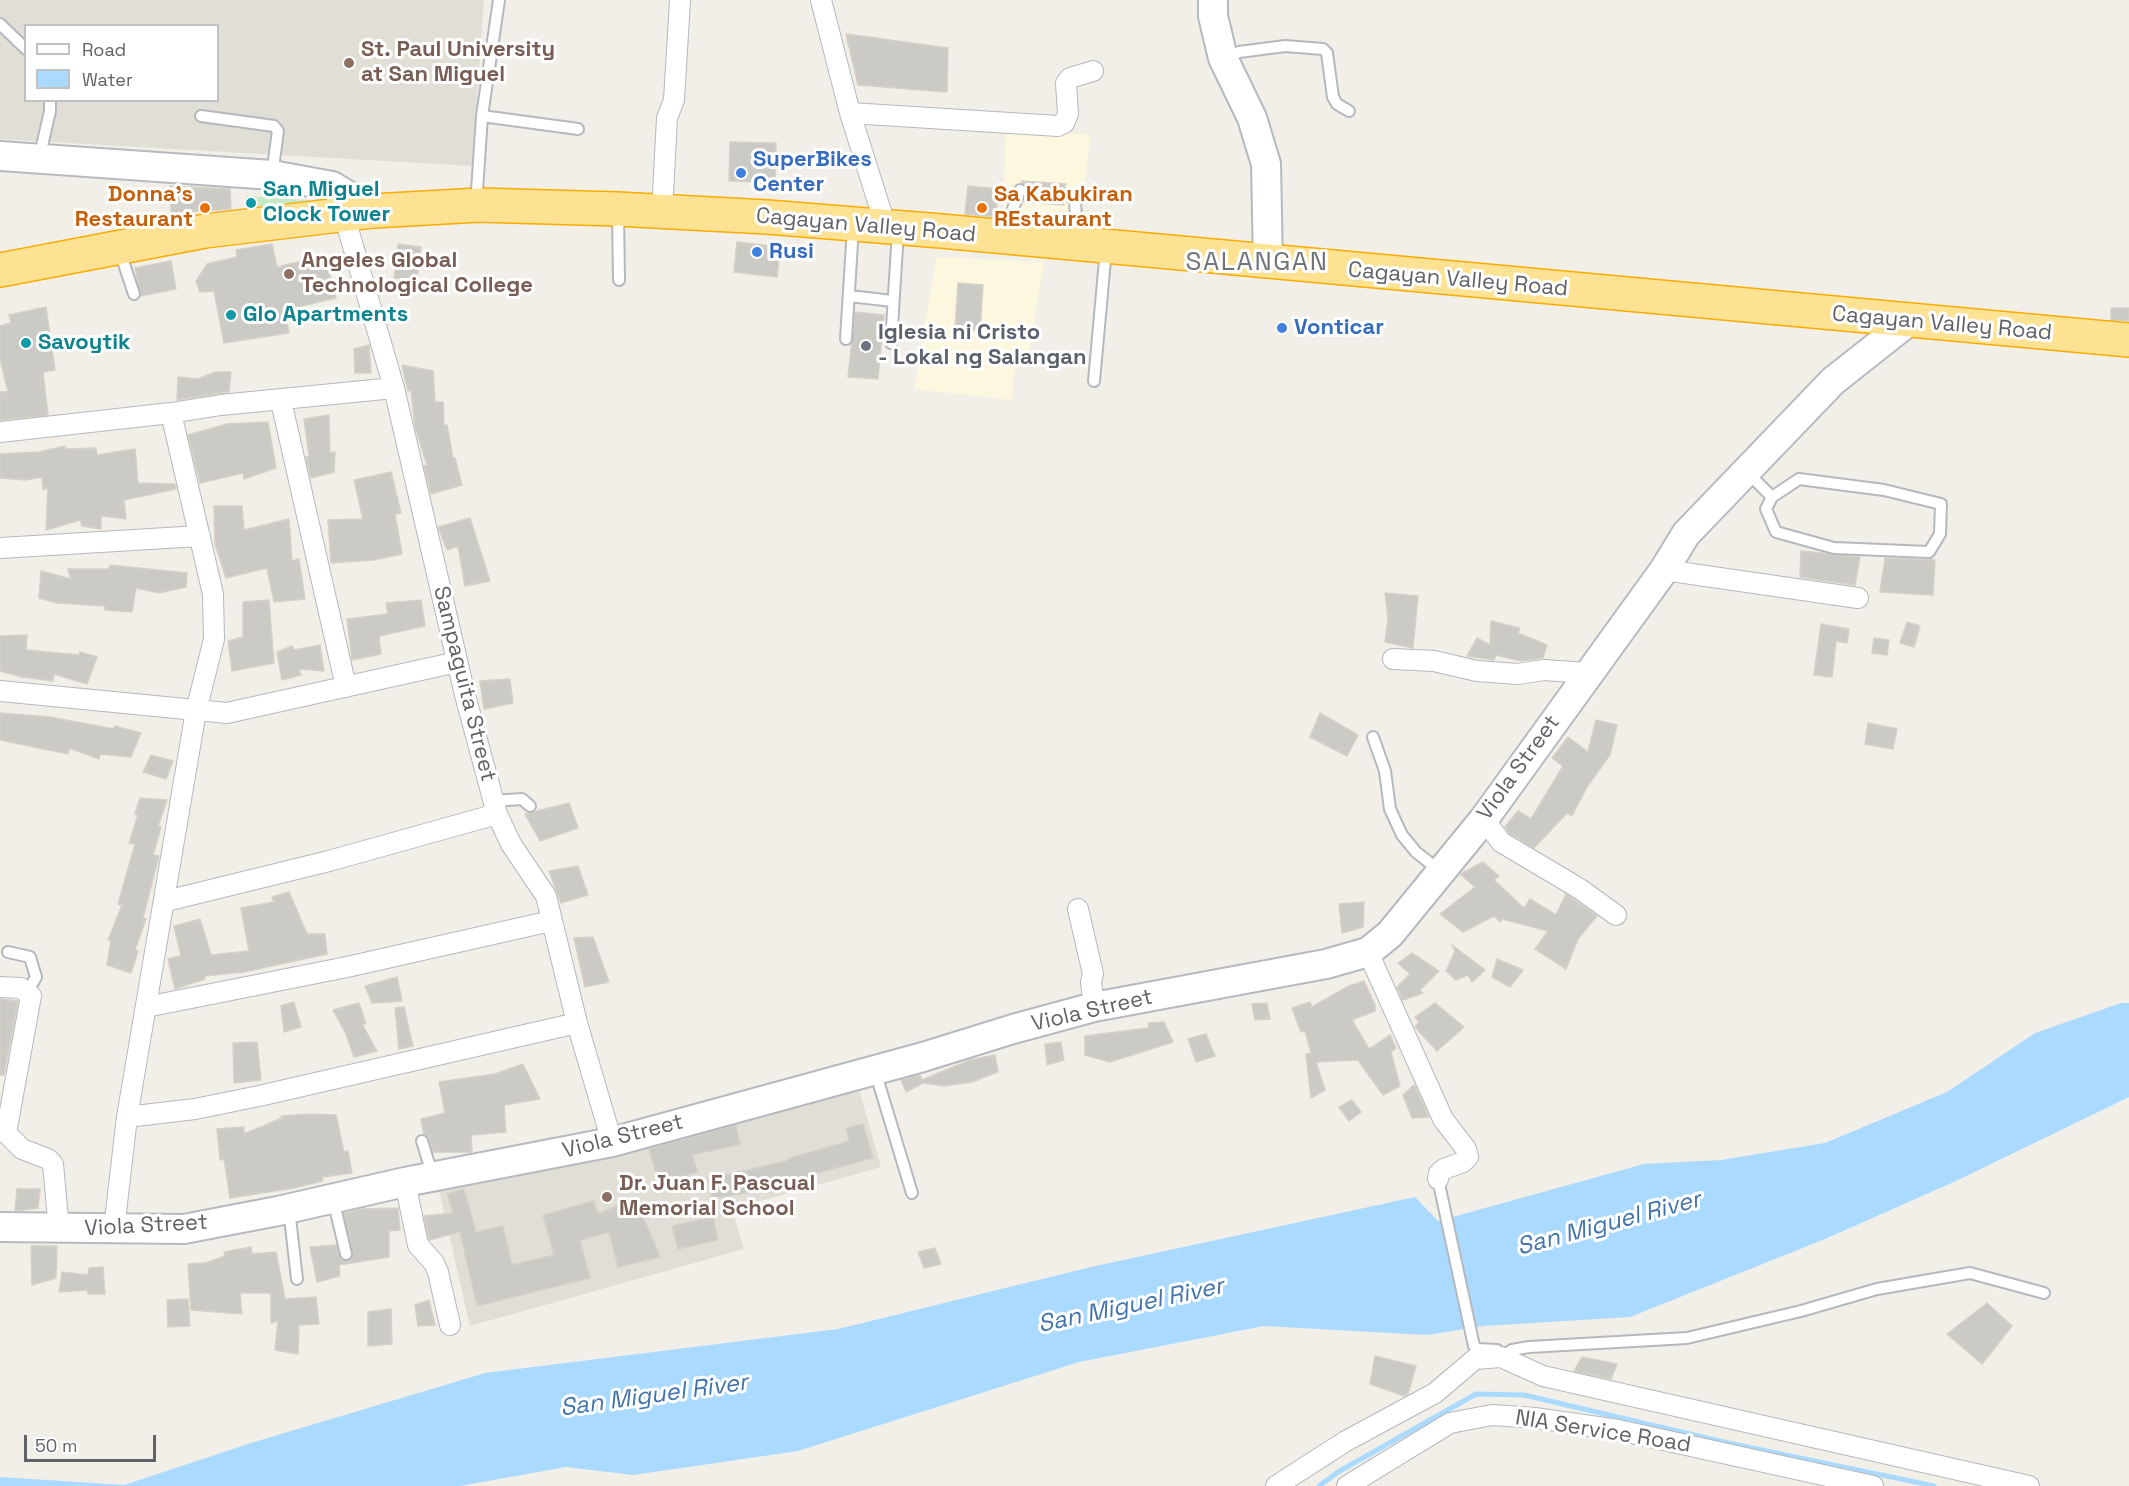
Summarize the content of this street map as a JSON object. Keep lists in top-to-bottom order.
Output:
{
  "streets": {
    "highway": ["Cagayan Valley Road"],
    "street": ["Sampaguita Street", "Viola Street", "NIA Service Road"]
  },
  "crossings": [
    ["Cagayan Valley Road", "Sampaguita Street"],
    ["Cagayan Valley Road", "Viola Street"],
    ["Sampaguita Street", "Viola Street"]
  ],
  "districts": ["SALANGAN"],
  "water": ["San Miguel River"],
  "places": [
    "St. Paul University at San Miguel",
    "SuperBikes Center",
    "San Miguel Clock Tower",
    "Donna's Restaurant",
    "Sa Kabukiran REstaurant",
    "Rusi",
    "Angeles Global Technological College",
    "Glo Apartments",
    "Vonticar",
    "Savoytik",
    "Iglesia ni Cristo - Lokal ng Salangan",
    "Dr. Juan F. Pascual Memorial School"
  ],
  "legend": ["Road", "Water"],
  "scale_bar": "50 m"
}
